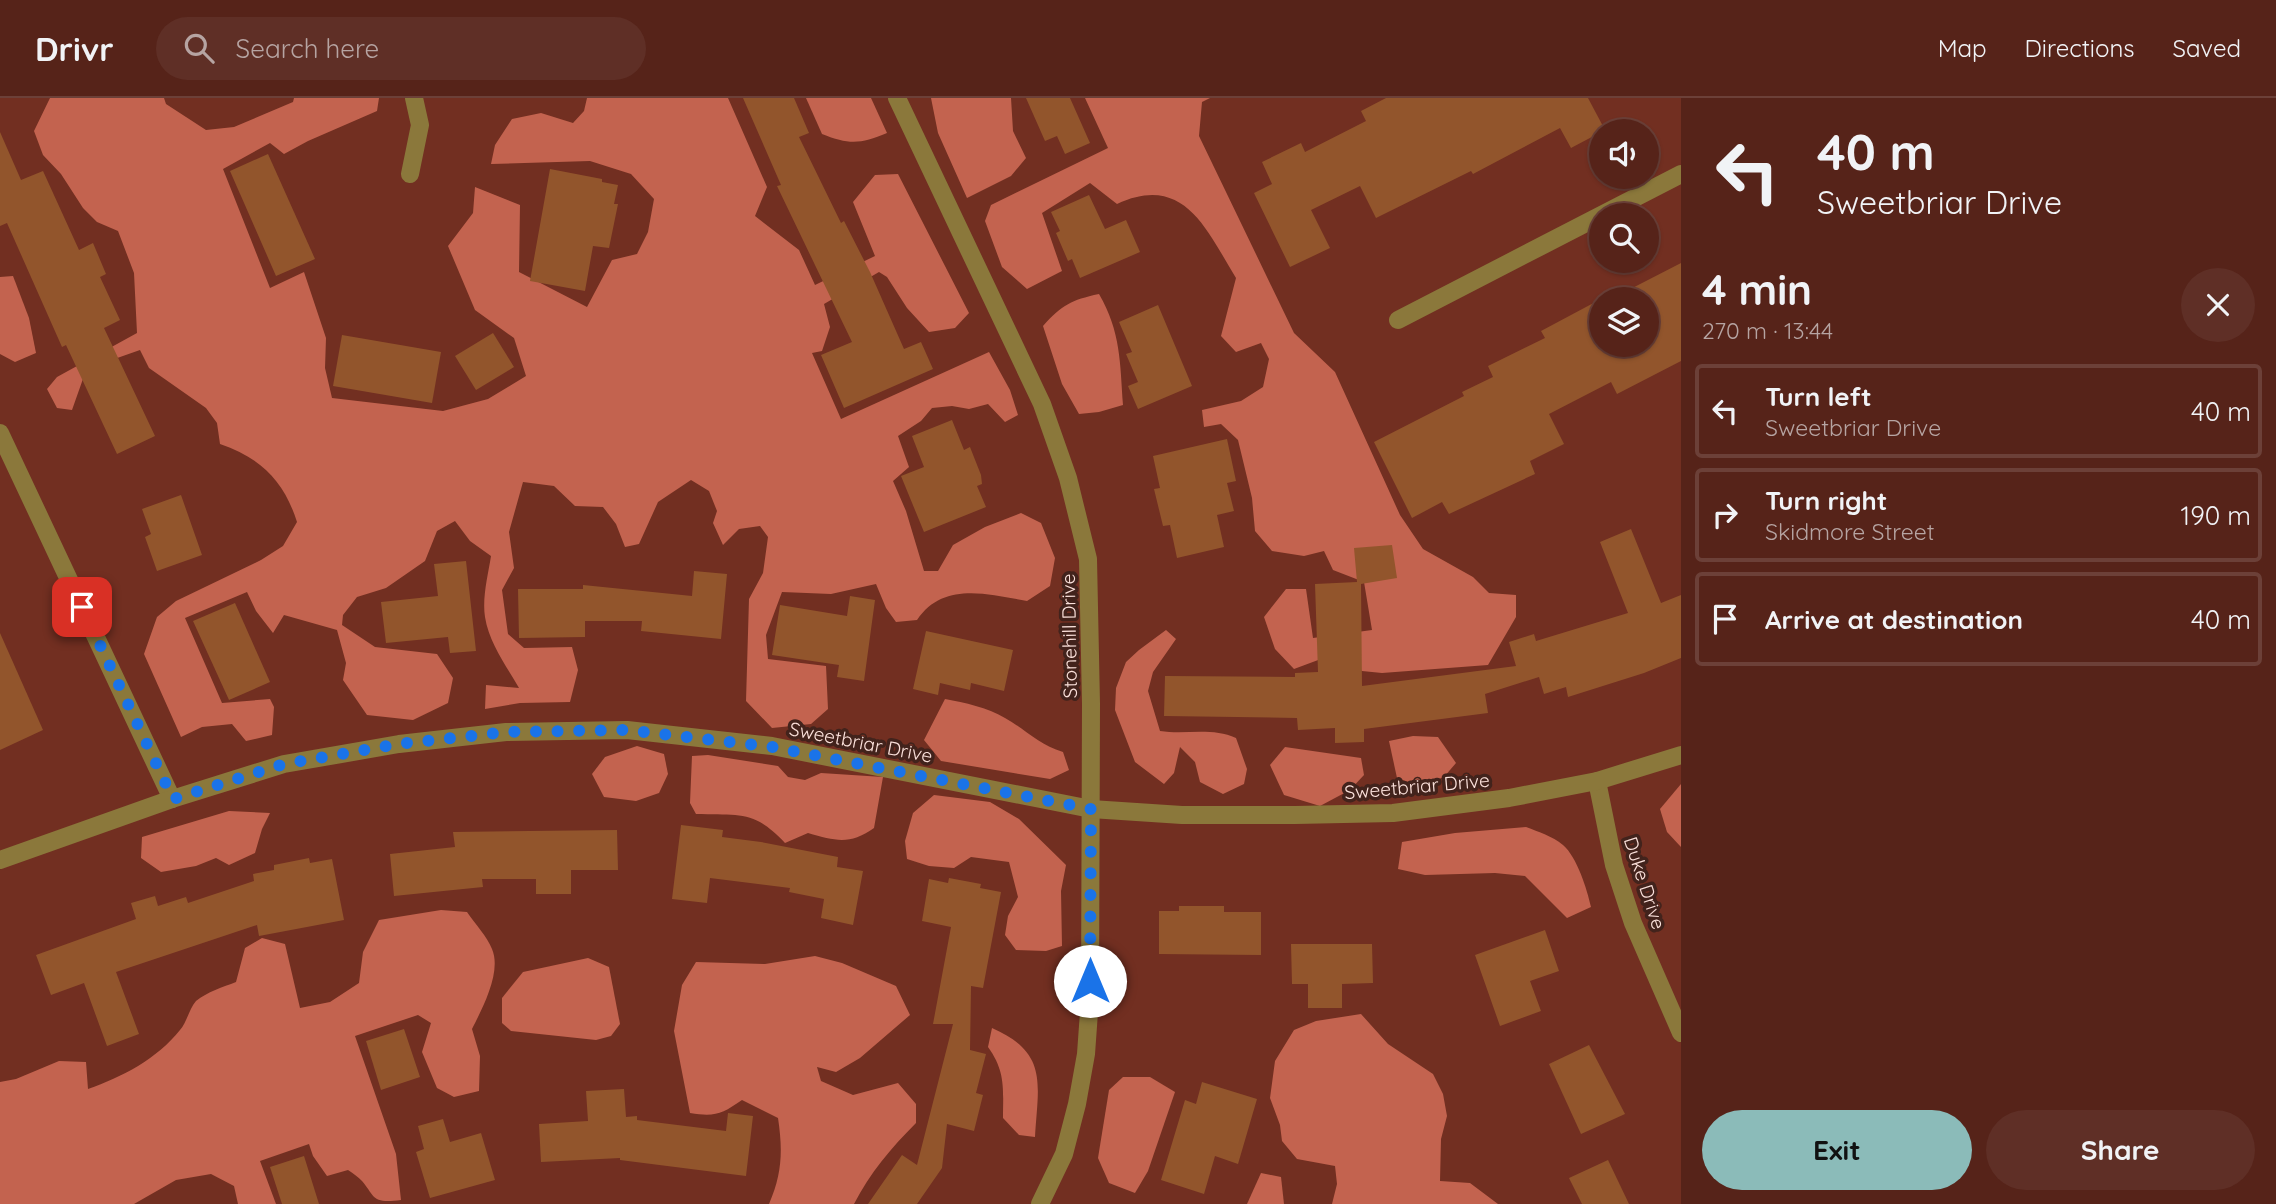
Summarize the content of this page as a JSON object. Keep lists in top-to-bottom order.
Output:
{
  "streets": {
    "street": ["Stonehill Drive", "Sweetbriar Drive", "Duke Drive"]
  },
  "crossings": [
    ["Stonehill Drive", "Sweetbriar Drive"],
    ["Sweetbriar Drive", "Duke Drive"]
  ],
  "page": {
    "header": "Drivr",
    "search": "Search here",
    "nav": ["Map", "Directions", "Saved"],
    "turn": ["40 m", "Sweetbriar Drive"],
    "heading": ["4 min", "270 m · 13:44"],
    "list": [
      {
        "name": "Turn left",
        "note": "Sweetbriar Drive",
        "value": "40 m"
      },
      {
        "name": "Turn right",
        "note": "Skidmore Street",
        "value": "190 m"
      },
      {
        "name": "Arrive at destination",
        "value": "40 m"
      }
    ],
    "buttons": ["Exit", "Share"]
  }
}
